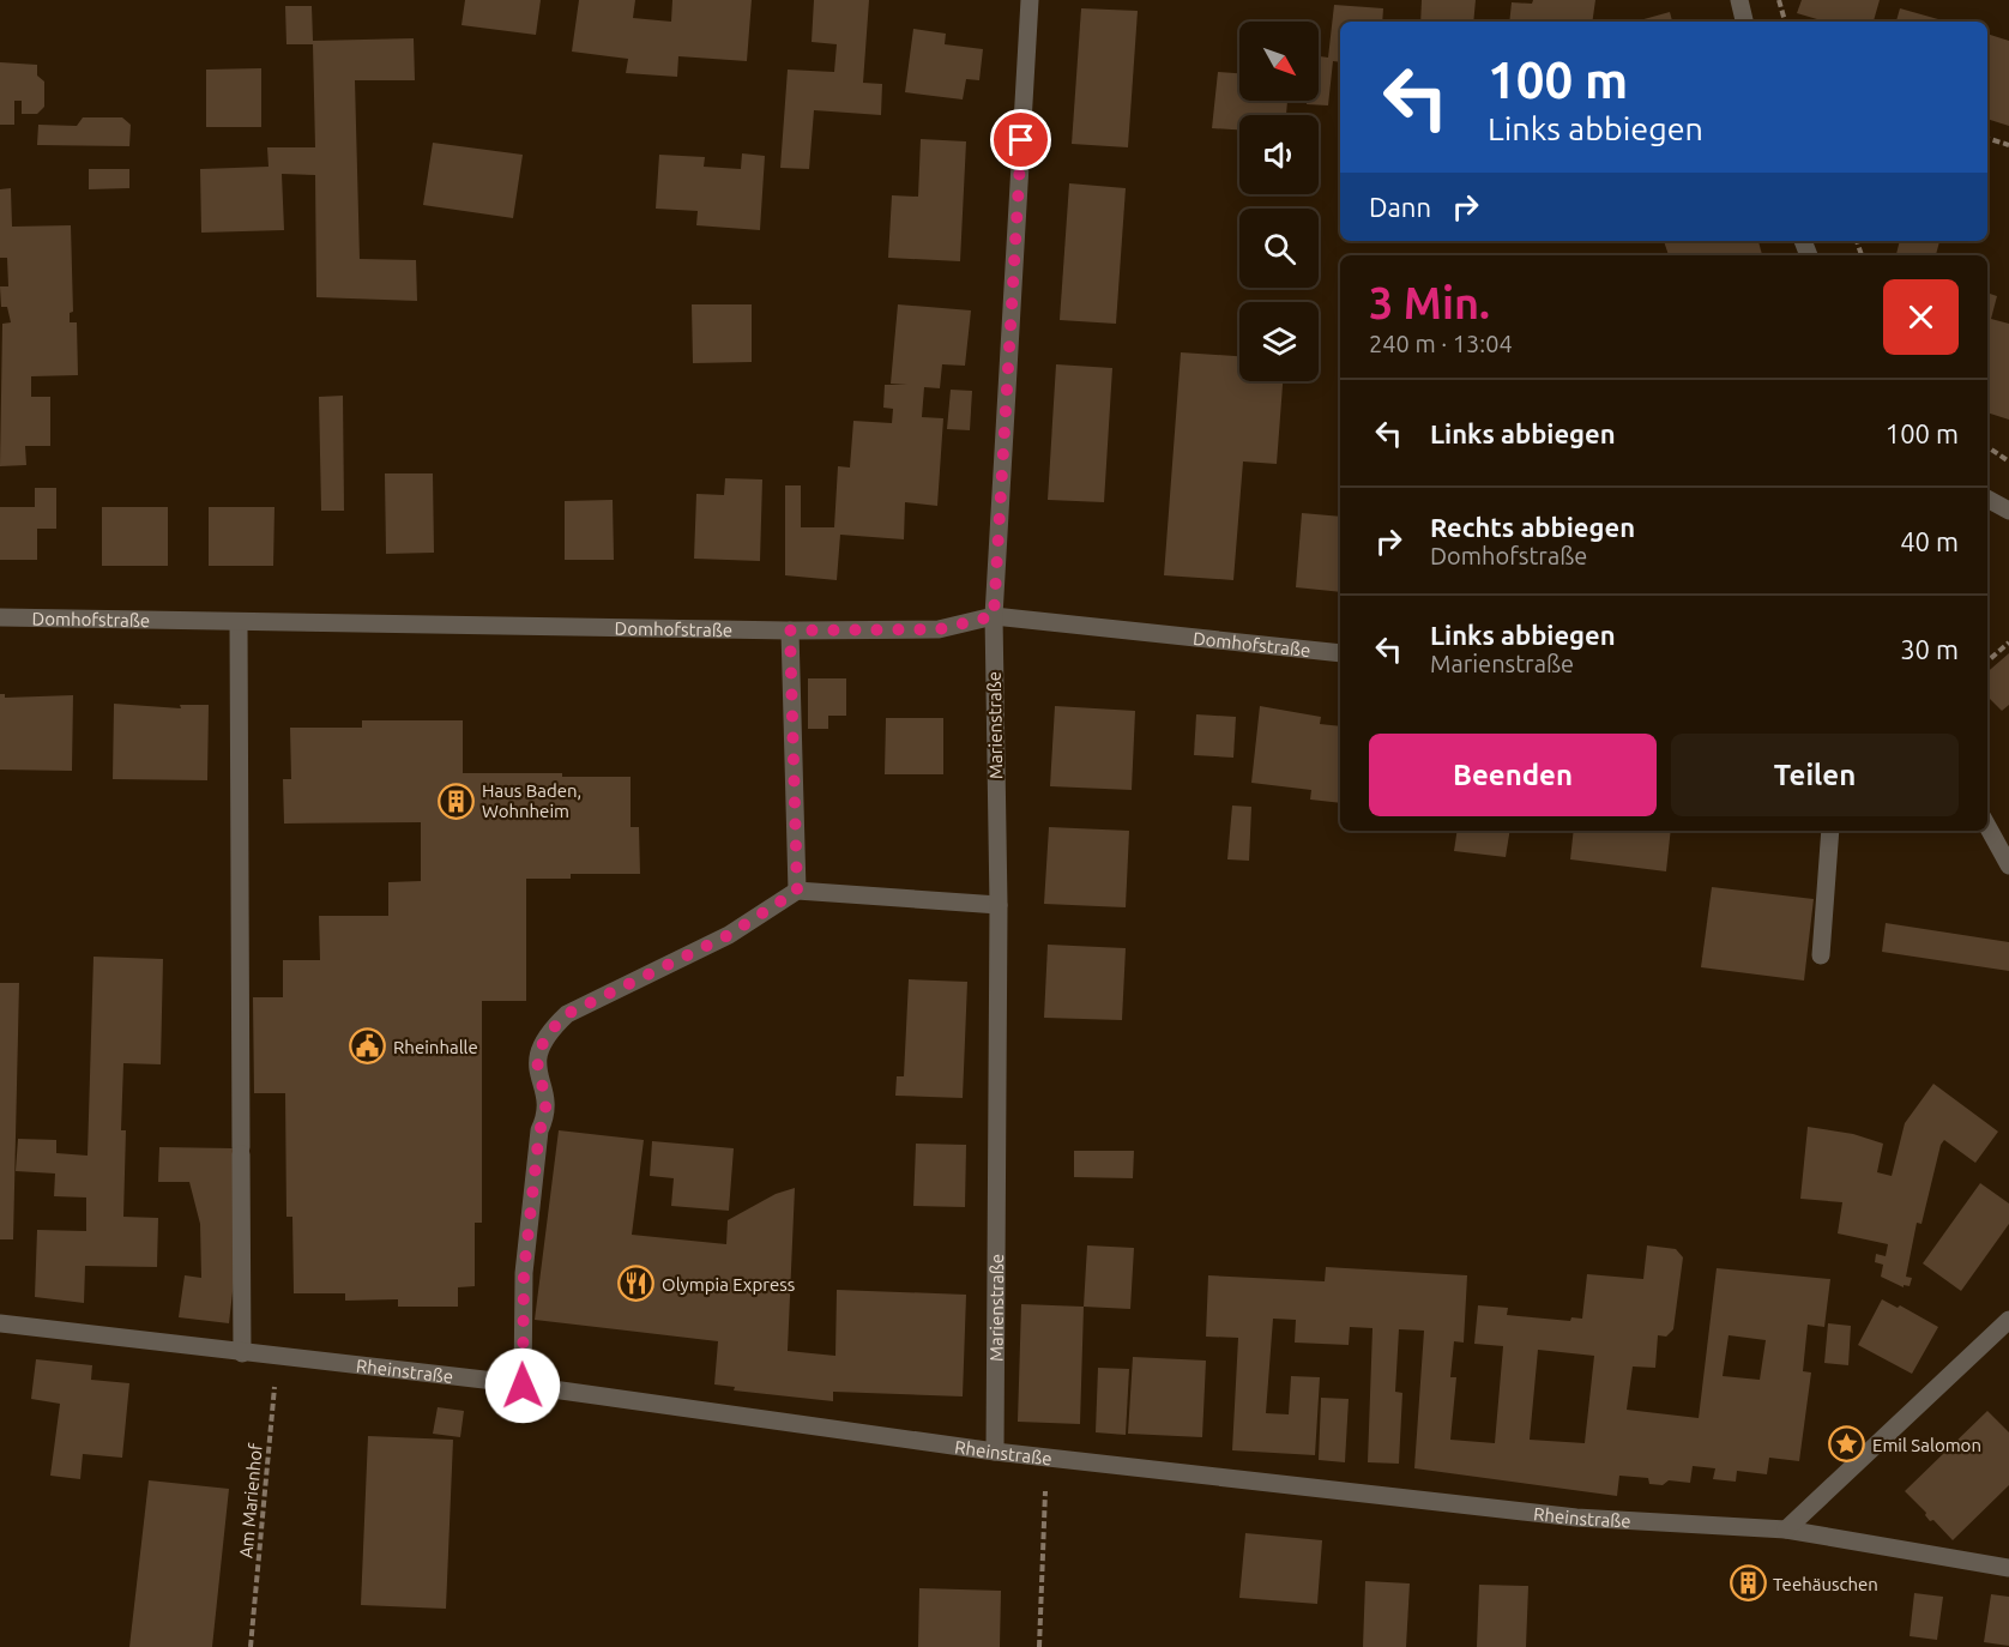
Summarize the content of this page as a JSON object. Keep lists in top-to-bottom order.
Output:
{
  "streets": {
    "street": ["Domhofstraße", "Marienstraße", "Rheinstraße"],
    "path": ["Am Marienhof"]
  },
  "crossings": [
    ["Domhofstraße", "Marienstraße"],
    ["Marienstraße", "Rheinstraße"],
    ["Rheinstraße", "Am Marienhof"]
  ],
  "places": {
    "building": ["Haus Baden, Wohnheim", "Teehäuschen"],
    "public building": ["Rheinhalle"],
    "restaurant": ["Olympia Express"],
    "place": ["Emil Salomon"]
  },
  "north": "bottom right",
  "page": {
    "turn": ["100 m", "Links abbiegen"],
    "then": "Dann",
    "heading": ["3 Min.", "240 m · 13:04"],
    "list": [
      {
        "name": "Links abbiegen",
        "value": "100 m"
      },
      {
        "name": "Rechts abbiegen",
        "note": "Domhofstraße",
        "value": "40 m"
      },
      {
        "name": "Links abbiegen",
        "note": "Marienstraße",
        "value": "30 m"
      }
    ],
    "buttons": ["Beenden", "Teilen"]
  }
}
